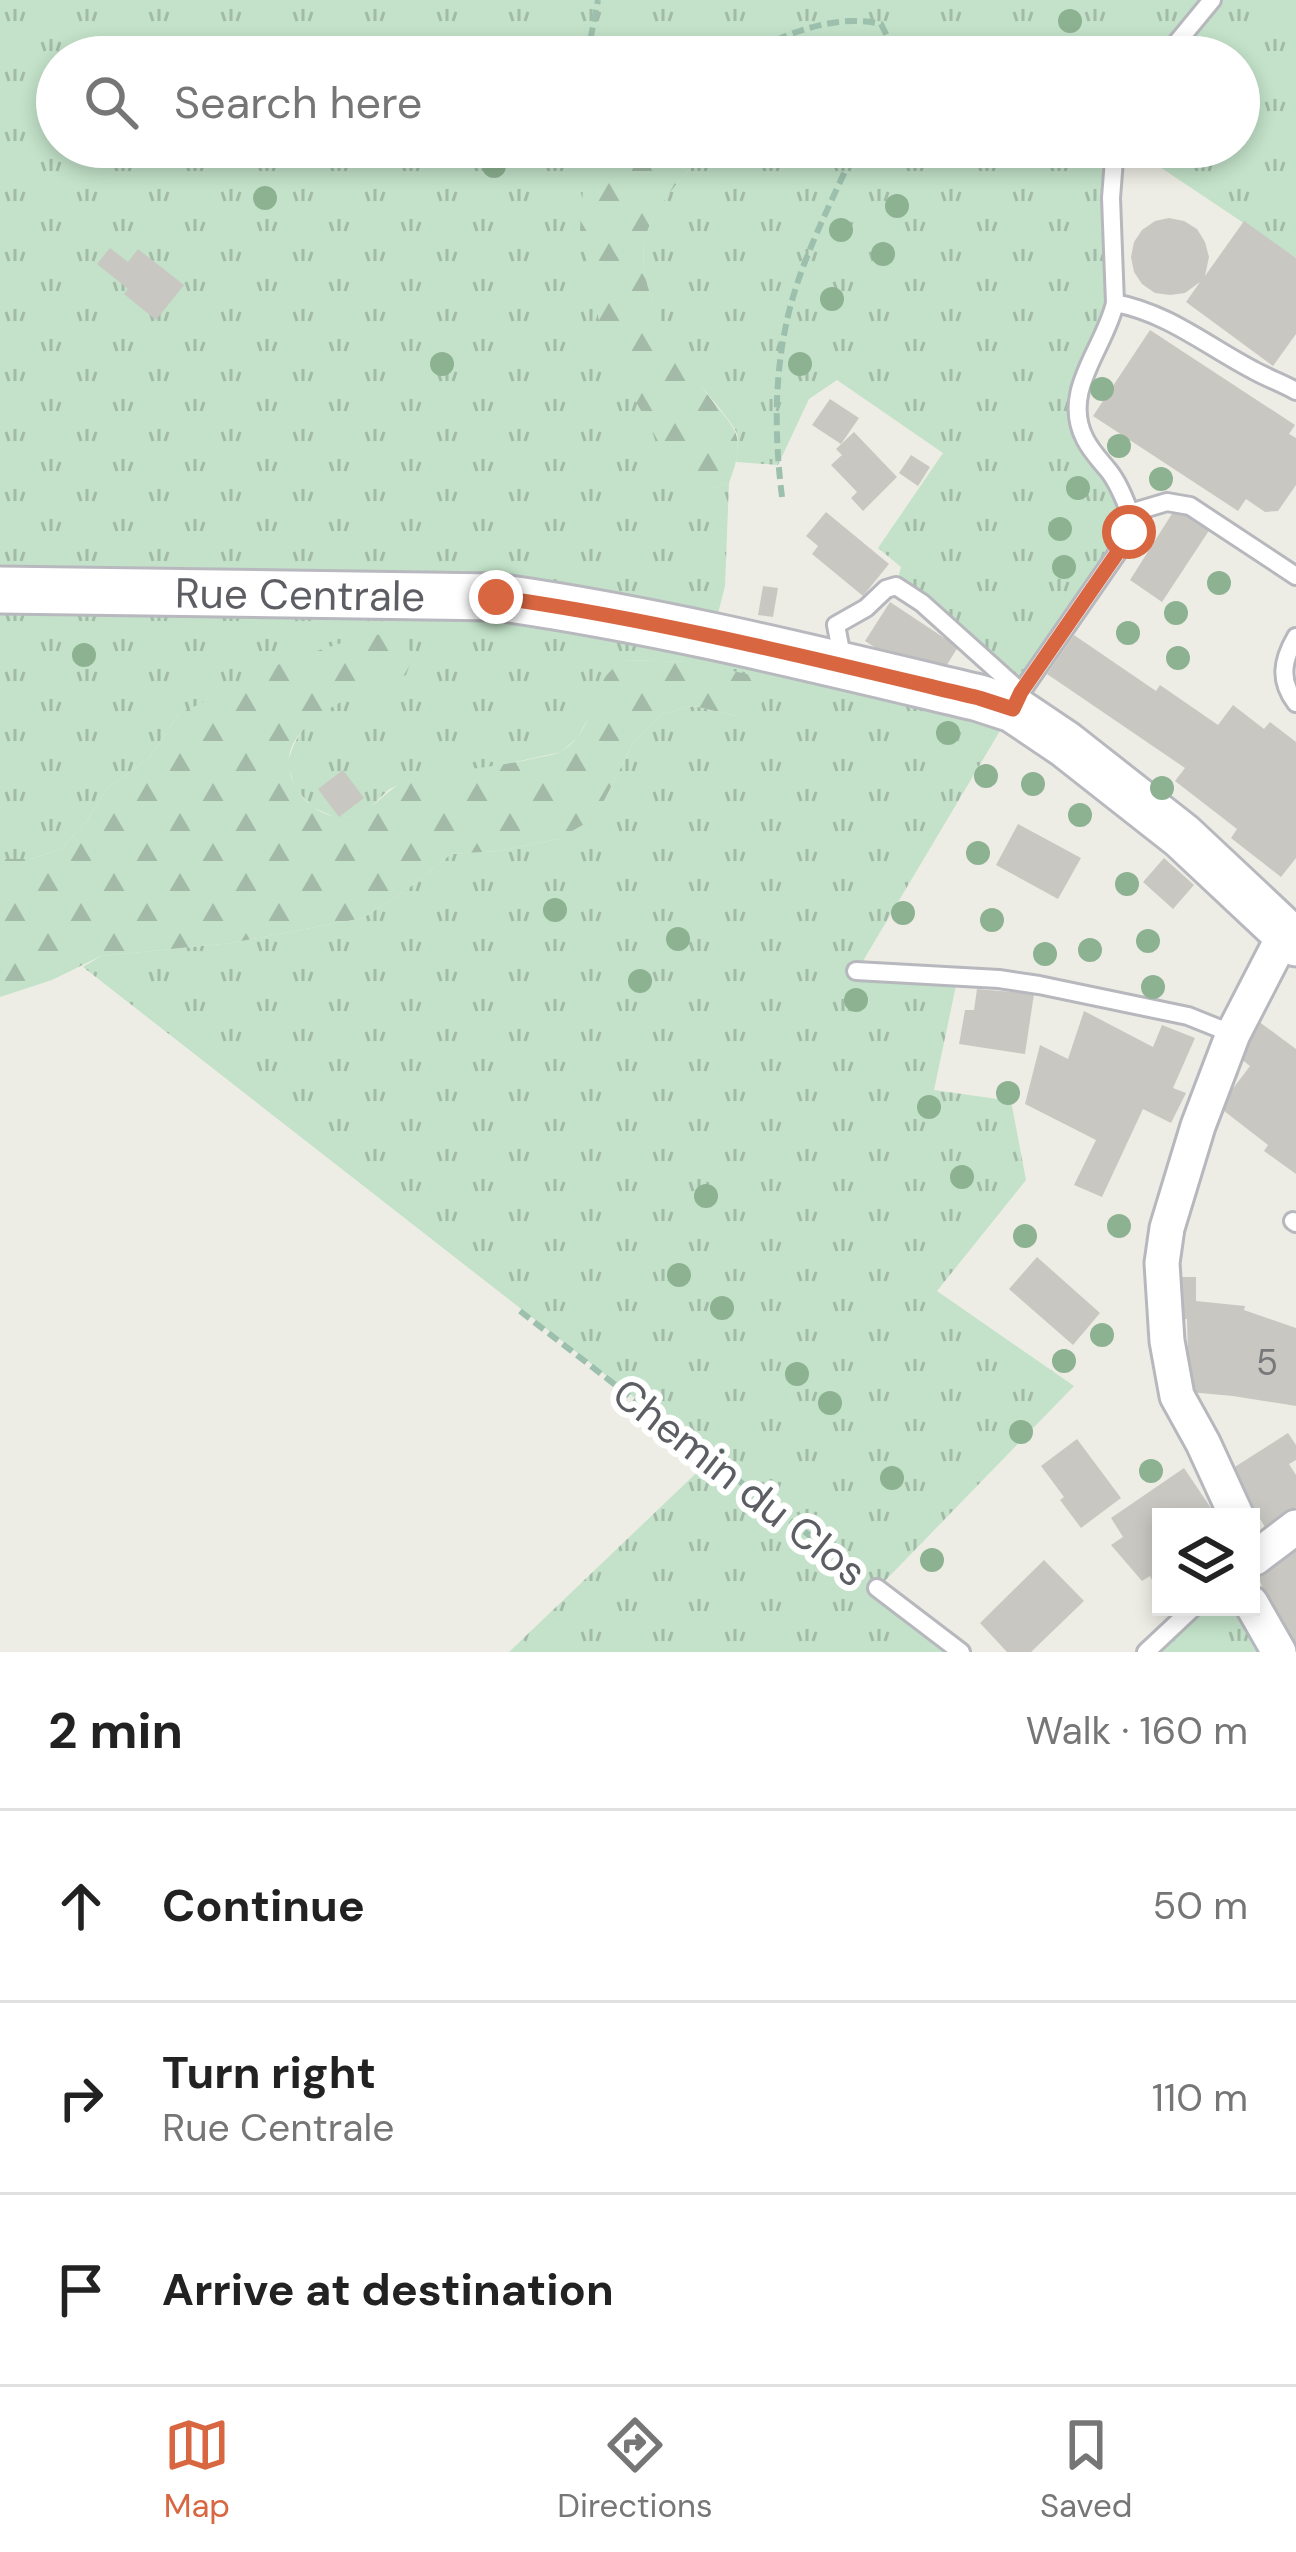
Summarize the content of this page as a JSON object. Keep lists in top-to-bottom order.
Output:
{
  "streets": {
    "street": ["Rue Centrale"],
    "lane": ["Chemin du Clos"]
  },
  "house_numbers": ["5"],
  "page": {
    "search": "Search here",
    "heading": ["2 min", "Walk · 160 m"],
    "list": [
      ["Continue", "50 m"],
      ["Turn right", "Rue Centrale", "110 m"],
      "Arrive at destination"
    ],
    "nav": ["Map", "Directions", "Saved"]
  }
}
